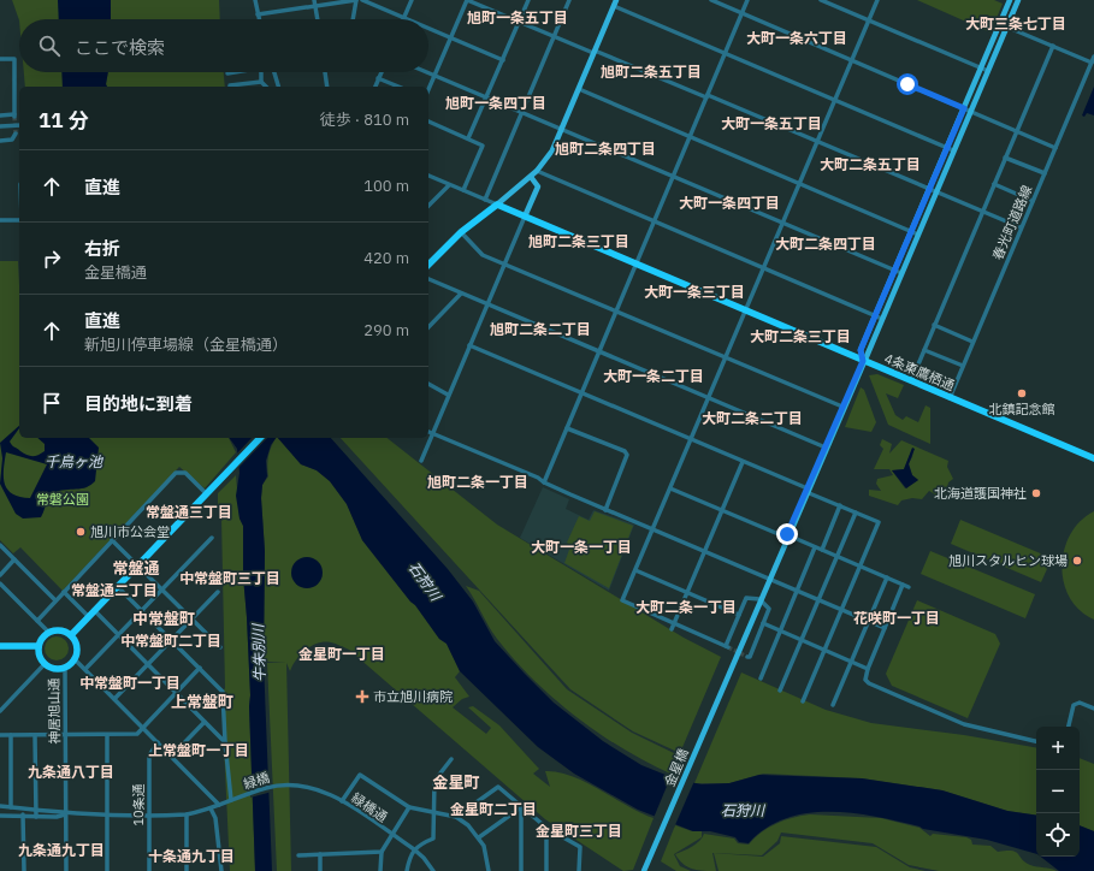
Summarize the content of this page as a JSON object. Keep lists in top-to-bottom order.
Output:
{
  "streets": {
    "highway": ["4条東鷹栖通"],
    "main road": ["金星橋"],
    "street": [
      "春光町道路線",
      "神居旭山通",
      "緑橋",
      "10条通",
      "緑橋通"
    ]
  },
  "crossings": [
    ["春光町道路線", "4条東鷹栖通"],
    ["4条東鷹栖通", "金星橋"],
    ["緑橋", "緑橋通"]
  ],
  "districts": [
    "旭町一条五丁目",
    "大町三条七丁目",
    "大町一条六丁目",
    "旭町二条五丁目",
    "旭町一条四丁目",
    "大町一条五丁目",
    "旭町二条四丁目",
    "大町二条五丁目",
    "大町一条四丁目",
    "旭町二条三丁目",
    "大町二条四丁目",
    "大町一条三丁目",
    "旭町二条二丁目",
    "大町二条三丁目",
    "大町一条二丁目",
    "大町二条二丁目",
    "旭町二条一丁目",
    "常盤通三丁目",
    "大町一条一丁目",
    "常盤通",
    "中常盤町三丁目",
    "常盤通二丁目",
    "大町二条一丁目",
    "花咲町一丁目",
    "中常盤町",
    "中常盤町二丁目",
    "金星町一丁目",
    "中常盤町一丁目",
    "上常盤町",
    "上常盤町一丁目",
    "九条通八丁目",
    "金星町",
    "金星町二丁目",
    "金星町三丁目",
    "九条通九丁目",
    "十条通九丁目"
  ],
  "water": ["千鳥ヶ池", "石狩川", "牛朱別川"],
  "parks": ["常磐公園"],
  "places": {
    "other": [
      "北鎮記念館",
      "北海道護国神社",
      "旭川市公会堂",
      "旭川スタルヒン球場"
    ],
    "health": ["市立旭川病院"]
  },
  "page": {
    "search": "ここで検索",
    "heading": ["11 分", "徒歩 · 810 m"],
    "list": [
      ["直進", "100 m"],
      ["右折", "金星橋通", "420 m"],
      ["直進", "新旭川停車場線（金星橋通）", "290 m"],
      "目的地に到着"
    ],
    "map_buttons": ["+", "−"]
  }
}
